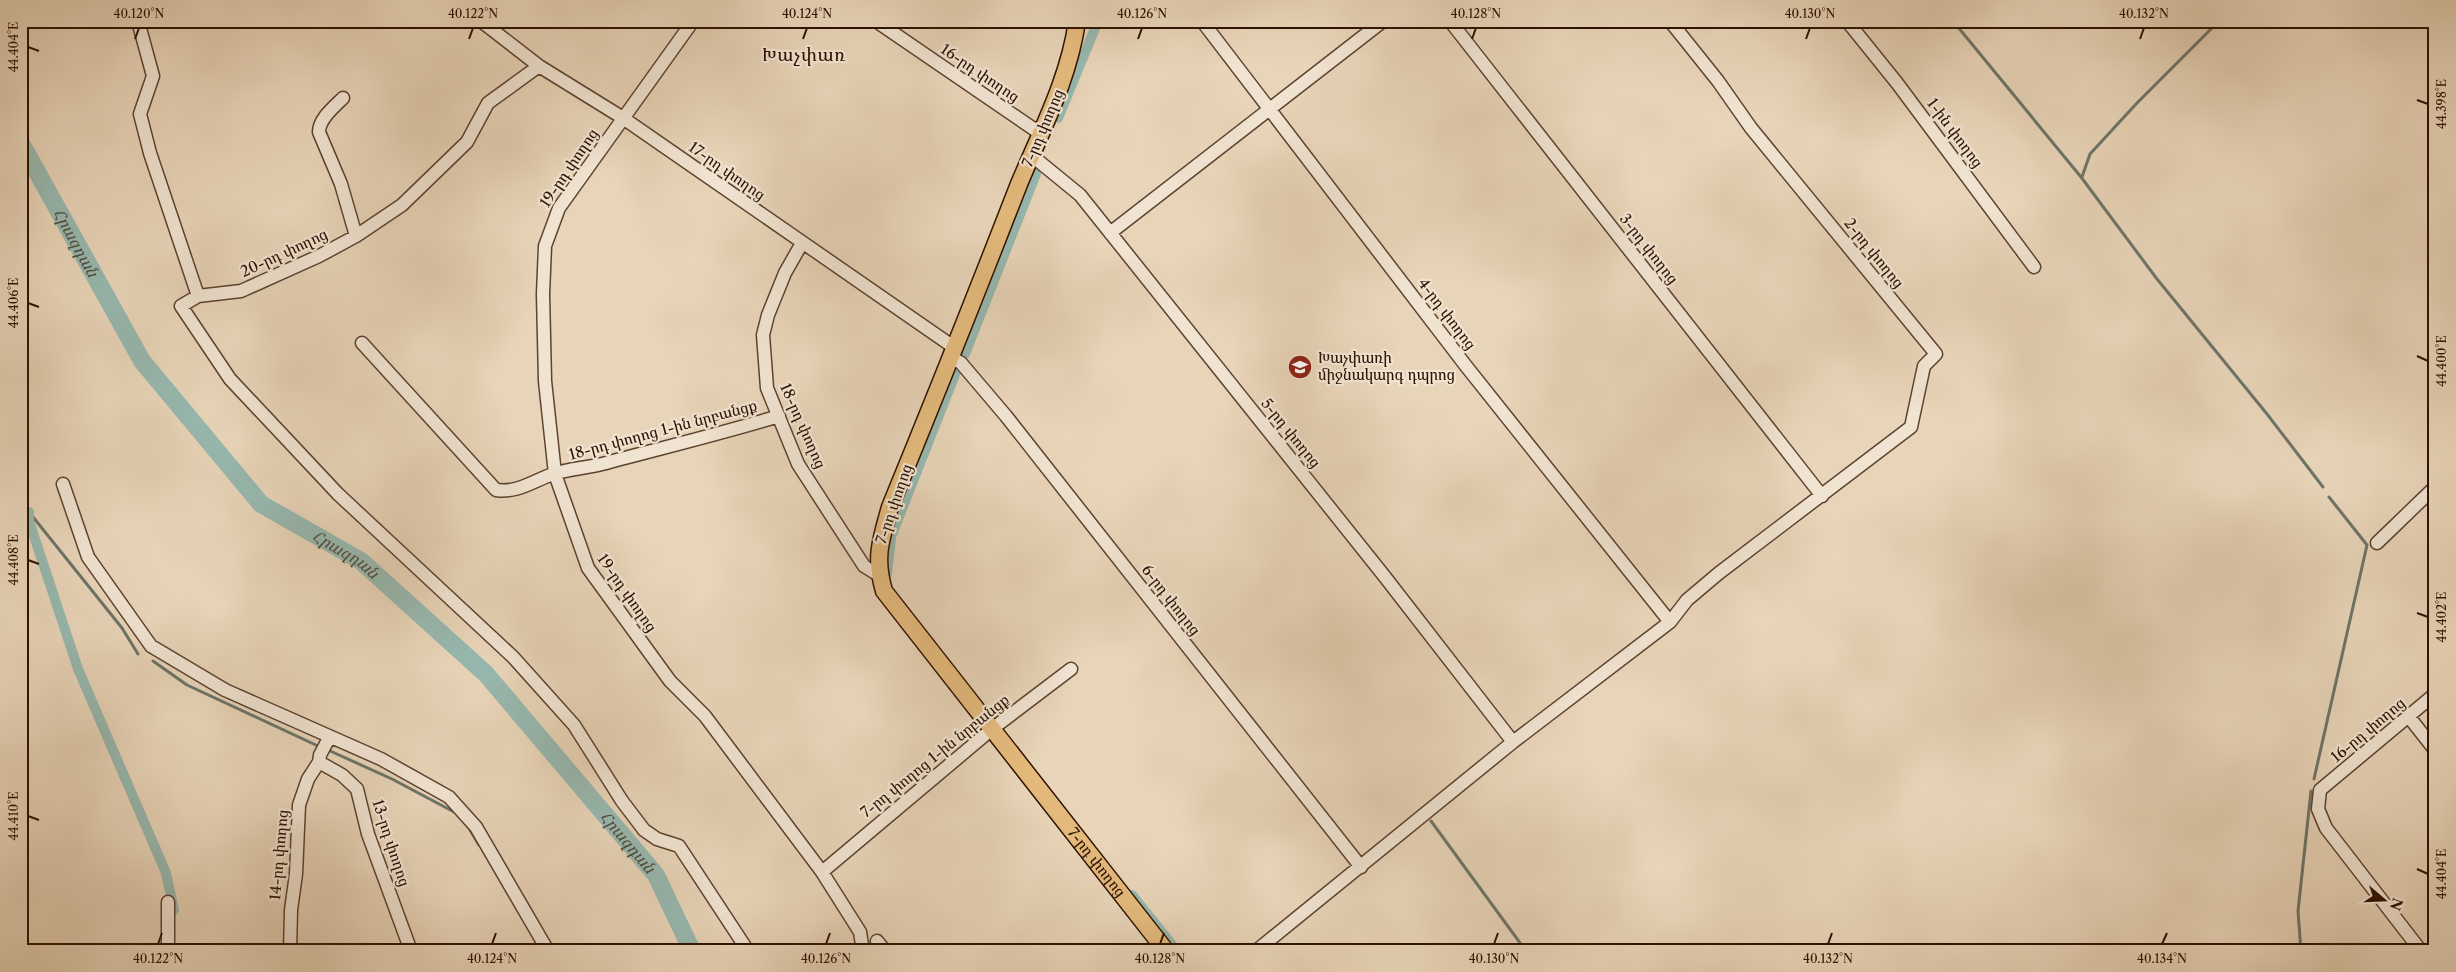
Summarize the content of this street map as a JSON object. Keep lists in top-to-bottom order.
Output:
{
  "streets": {
    "main road": ["7-րդ փողոց"],
    "street": [
      "16-րդ փողոց",
      "1-ին փողոց",
      "19-րդ փողոց",
      "17-րդ փողոց",
      "3-րդ փողոց",
      "20-րդ փողոց",
      "2-րդ փողոց",
      "4-րդ փողոց",
      "18-րդ փողոց",
      "18-րդ փողոց 1-ին նրբանցք",
      "5-րդ փողոց",
      "6-րդ փողոց",
      "7-րդ փողոց 1-ին նրբանցք",
      "13-րդ փողոց",
      "14-րդ փողոց"
    ]
  },
  "crossings": [
    ["16-րդ փողոց", "7-րդ փողոց"],
    ["7-րդ փողոց", "17-րդ փողոց"],
    ["7-րդ փողոց", "18-րդ փողոց"],
    ["7-րդ փողոց", "5-րդ փողոց"],
    ["7-րդ փողոց", "6-րդ փողոց"],
    ["7-րդ փողոց", "7-րդ փողոց 1-ին նրբանցք"],
    ["19-րդ փողոց", "17-րդ փողոց"],
    ["19-րդ փողոց", "18-րդ փողոց 1-ին նրբանցք"],
    ["19-րդ փողոց", "7-րդ փողոց 1-ին նրբանցք"],
    ["17-րդ փողոց", "20-րդ փողոց"],
    ["17-րդ փողոց", "18-րդ փողոց"],
    ["17-րդ փողոց", "6-րդ փողոց"],
    ["3-րդ փողոց", "2-րդ փողոց"],
    ["18-րդ փողոց", "18-րդ փողոց 1-ին նրբանցք"],
    ["13-րդ փողոց", "14-րդ փողոց"]
  ],
  "districts": ["Խաչփառ"],
  "water": ["Հրազդան"],
  "places": {
    "school or university": ["Խաչփառի միջնակարգ դպրոց"]
  },
  "north": "right",
  "coordinates": [
    "40.120°N",
    "40.122°N",
    "40.124°N",
    "40.126°N",
    "40.128°N",
    "40.130°N",
    "40.132°N",
    "44.404°E",
    "44.398°E",
    "44.406°E",
    "44.400°E",
    "44.408°E",
    "44.402°E",
    "44.410°E",
    "40.134°N"
  ]
}
